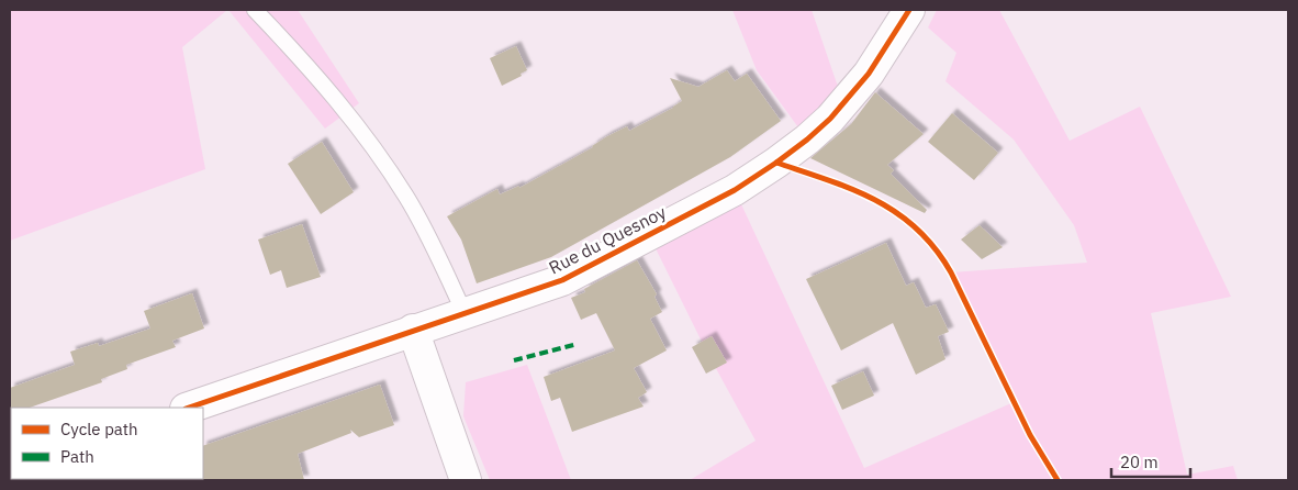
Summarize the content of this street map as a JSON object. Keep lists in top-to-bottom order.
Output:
{
  "streets": {
    "street": ["Rue du Quesnoy"]
  },
  "legend": ["Cycle path", "Path"],
  "scale_bar": "20 m"
}
